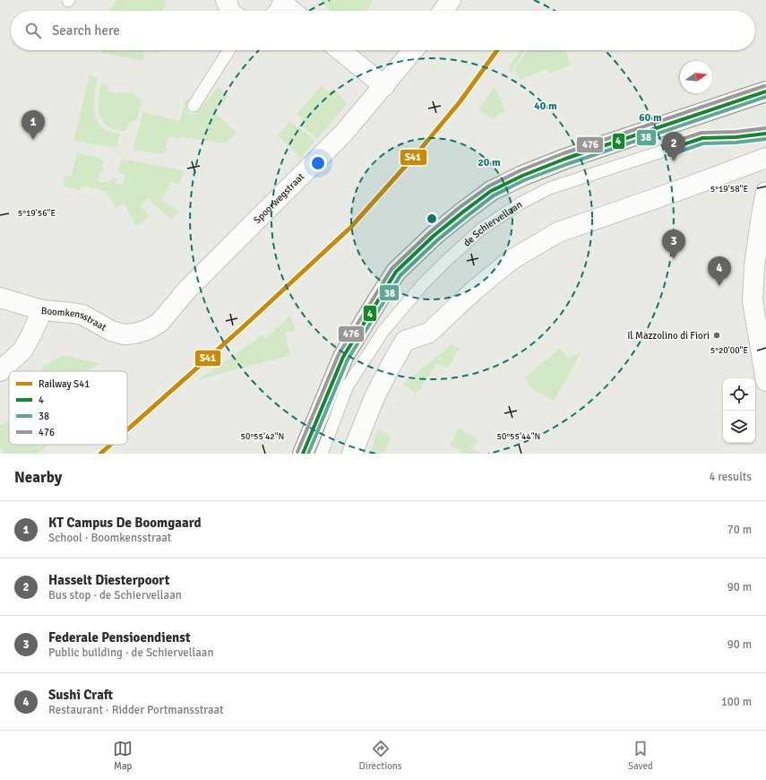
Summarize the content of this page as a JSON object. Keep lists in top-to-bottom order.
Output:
{
  "streets": {
    "street": ["Spoorwegstraat", "Boomkensstraat"],
    "lane": ["de Schiervellaan"]
  },
  "crossings": [
    ["Spoorwegstraat", "Boomkensstraat"]
  ],
  "places": ["Il Mazzolino di Fiori"],
  "lines": [
    "rail line S41",
    "transit line 476",
    "transit line 4",
    "transit line 38"
  ],
  "legend": [
    "Railway S41",
    "4",
    "38",
    "476"
  ],
  "north": "right",
  "page": {
    "search": "Search here",
    "pins": [
      "1",
      "2",
      "3",
      "4"
    ],
    "heading": ["Nearby", "4 results"],
    "list": [
      {
        "mark": "1",
        "name": "KT Campus De Boomgaard",
        "note": "School · Boomkensstraat",
        "value": "70 m"
      },
      {
        "mark": "2",
        "name": "Hasselt Diesterpoort",
        "note": "Bus stop · de Schiervellaan",
        "value": "90 m"
      },
      {
        "mark": "3",
        "name": "Federale Pensioendienst",
        "note": "Public building · de Schiervellaan",
        "value": "90 m"
      },
      {
        "mark": "4",
        "name": "Sushi Craft",
        "note": "Restaurant · Ridder Portmansstraat",
        "value": "100 m"
      }
    ],
    "nav": ["Map", "Directions", "Saved"]
  },
  "coordinates": [
    "5°19'58\"E",
    "5°19'56\"E",
    "5°20'00\"E",
    "50°55'42\"N",
    "50°55'44\"N"
  ],
  "rings": ["40 m", "60 m", "20 m"]
}
